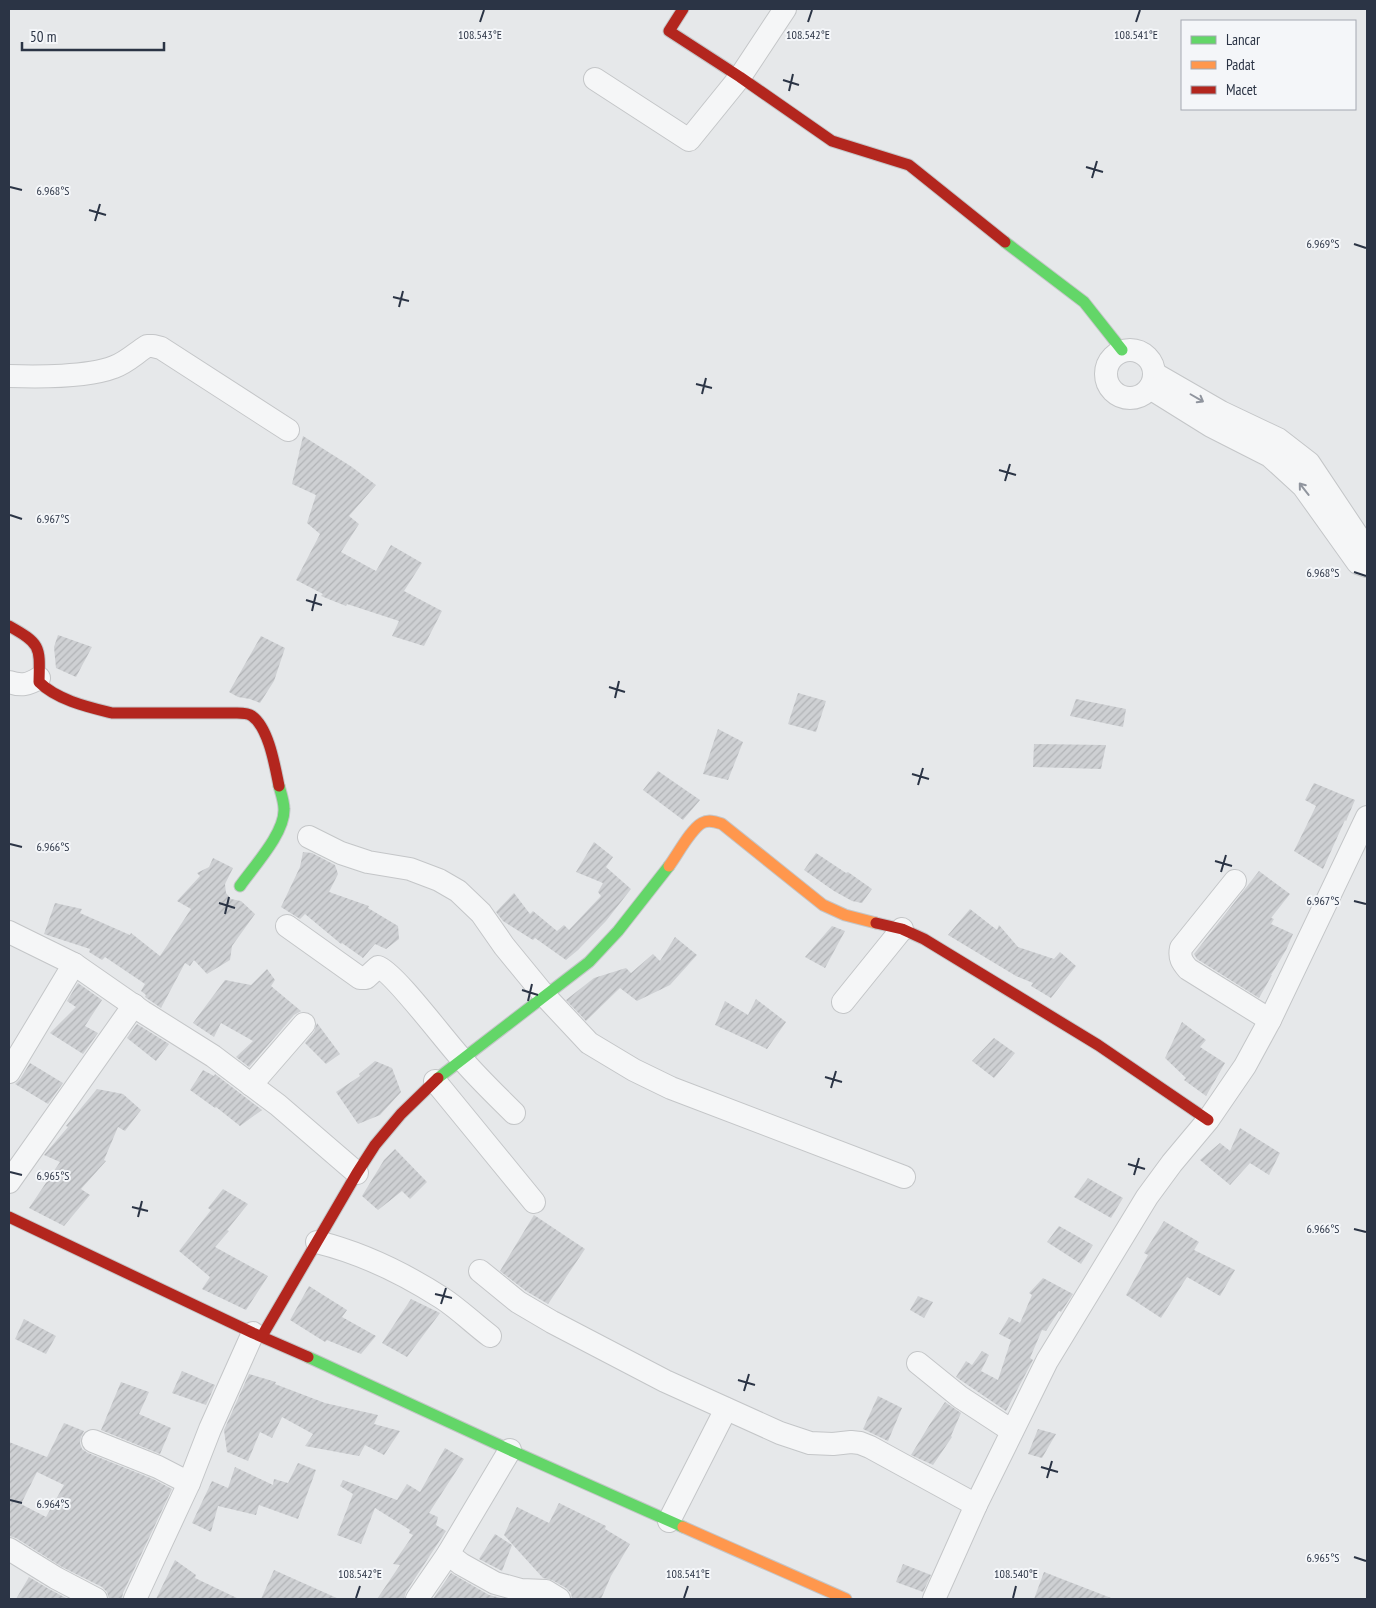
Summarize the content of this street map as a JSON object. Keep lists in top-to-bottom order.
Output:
{
  "legend": ["Lancar", "Padat", "Macet"],
  "scale_bar": "50 m",
  "coordinates": [
    "108.543°E",
    "108.542°E",
    "108.541°E",
    "6.968°S",
    "6.969°S",
    "6.967°S",
    "6.966°S",
    "6.965°S",
    "6.964°S",
    "108.540°E"
  ]
}
